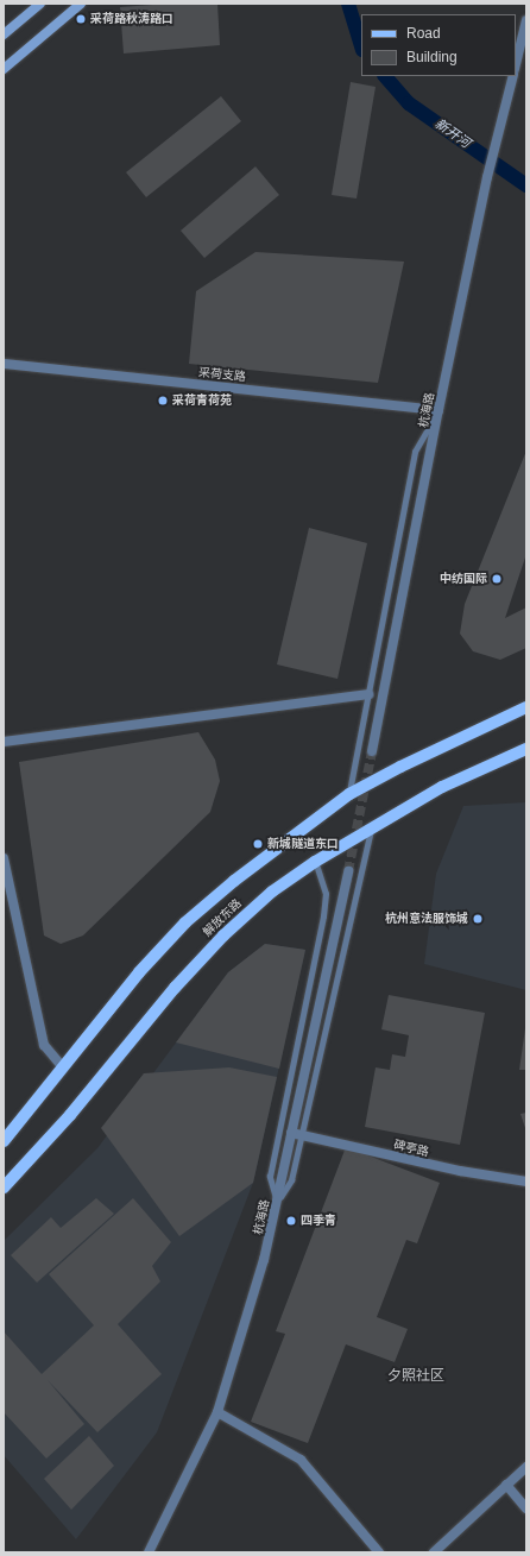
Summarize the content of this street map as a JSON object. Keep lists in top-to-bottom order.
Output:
{
  "streets": {
    "main road": ["解放东路"],
    "street": ["采荷支路", "杭海路", "碑亭路"]
  },
  "crossings": [
    ["采荷支路", "杭海路"],
    ["杭海路", "碑亭路"]
  ],
  "districts": ["夕照社区"],
  "water": ["新开河"],
  "places": [
    "采荷路秋涛路口",
    "采荷青荷苑",
    "中纺国际",
    "新城隧道东口",
    "杭州意法服饰城",
    "四季青"
  ],
  "legend": ["Road", "Building"]
}
